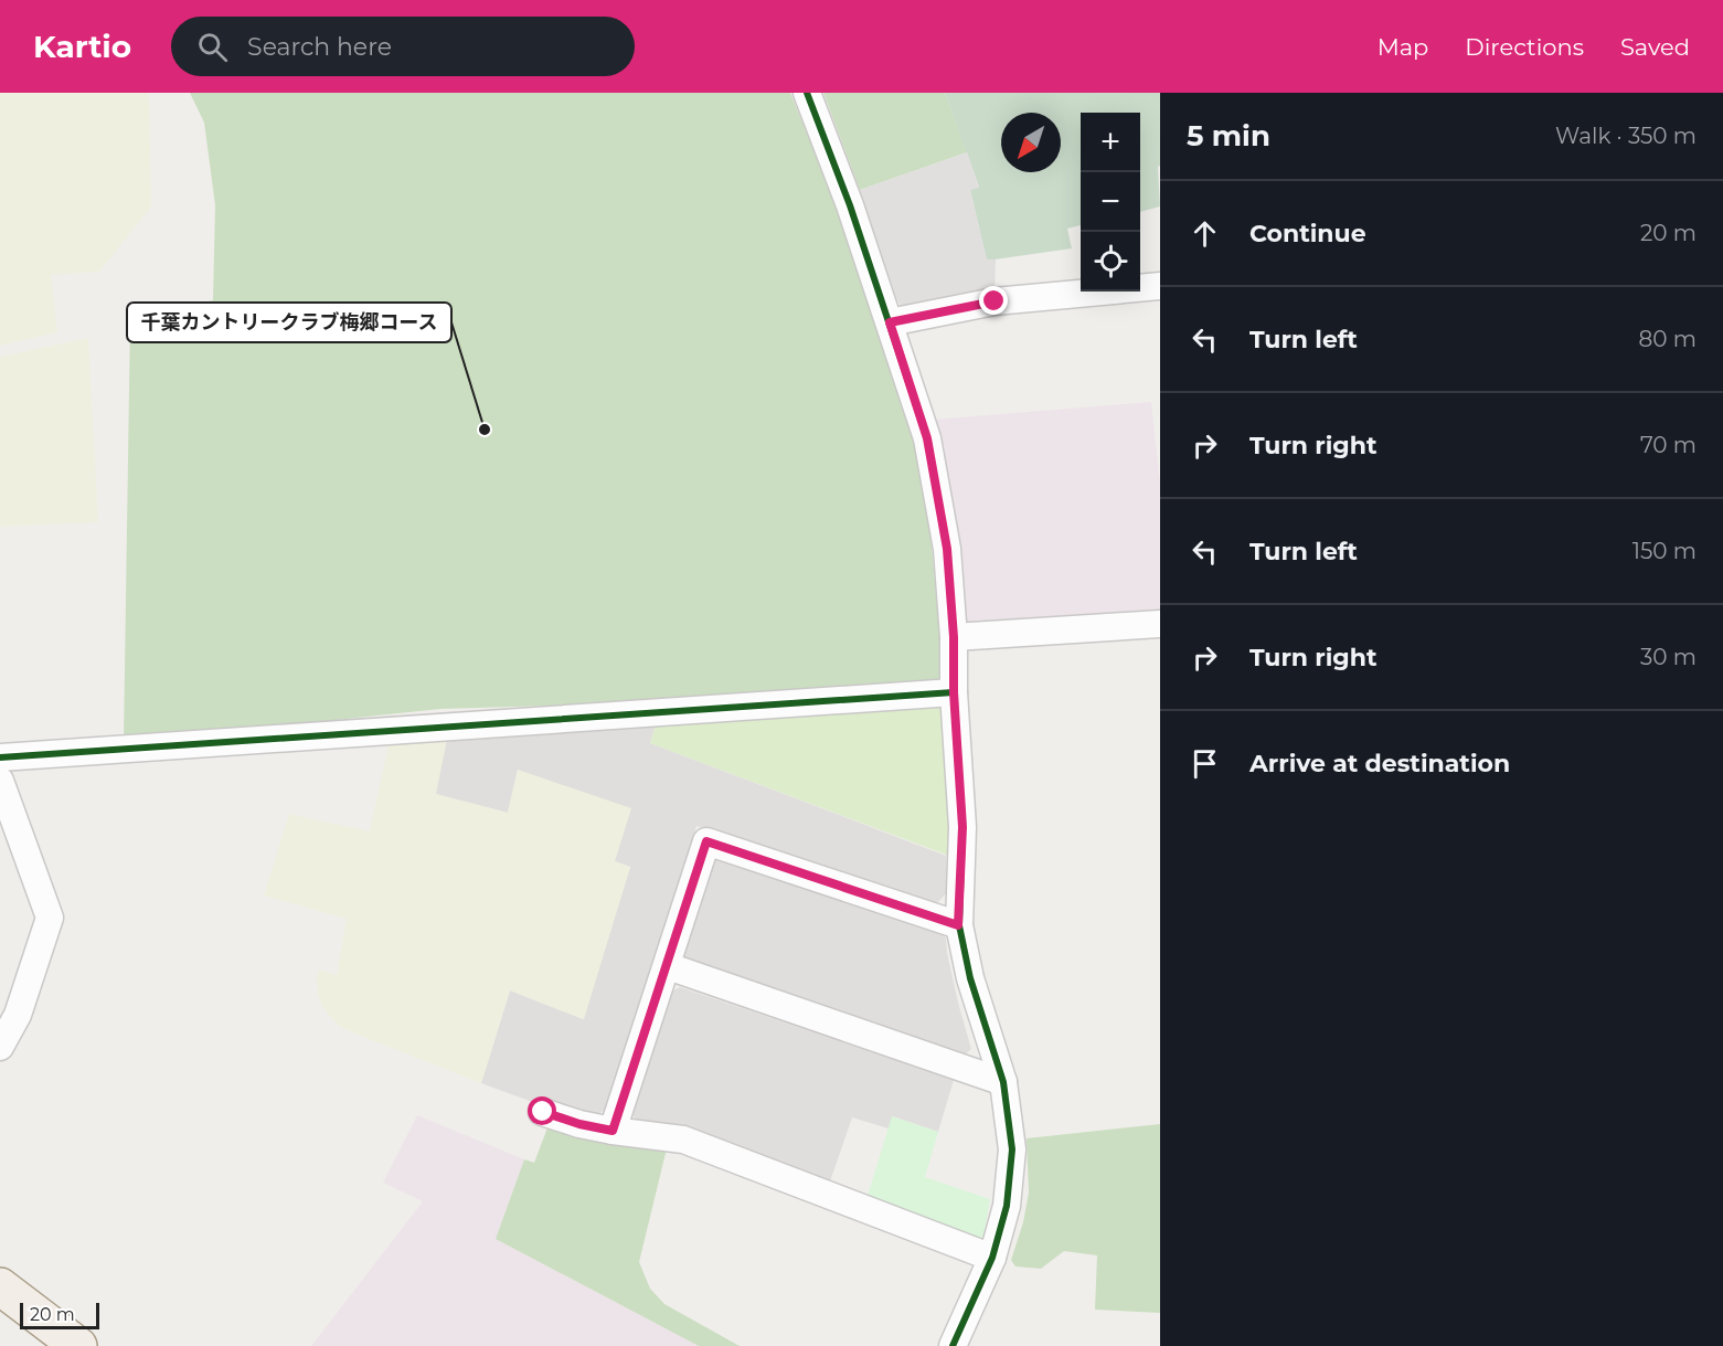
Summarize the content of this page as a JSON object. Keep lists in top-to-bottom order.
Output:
{
  "places": ["千葉カントリークラブ梅郷コース"],
  "scale_bar": "20 m",
  "north": "bottom left",
  "page": {
    "header": "Kartio",
    "search": "Search here",
    "nav": ["Map", "Directions", "Saved"],
    "heading": ["5 min", "Walk · 350 m"],
    "map_buttons": ["+", "−"],
    "list": [
      ["Continue", "20 m"],
      ["Turn left", "80 m"],
      ["Turn right", "70 m"],
      ["Turn left", "150 m"],
      ["Turn right", "30 m"],
      "Arrive at destination"
    ],
    "scale": "20 m"
  }
}
